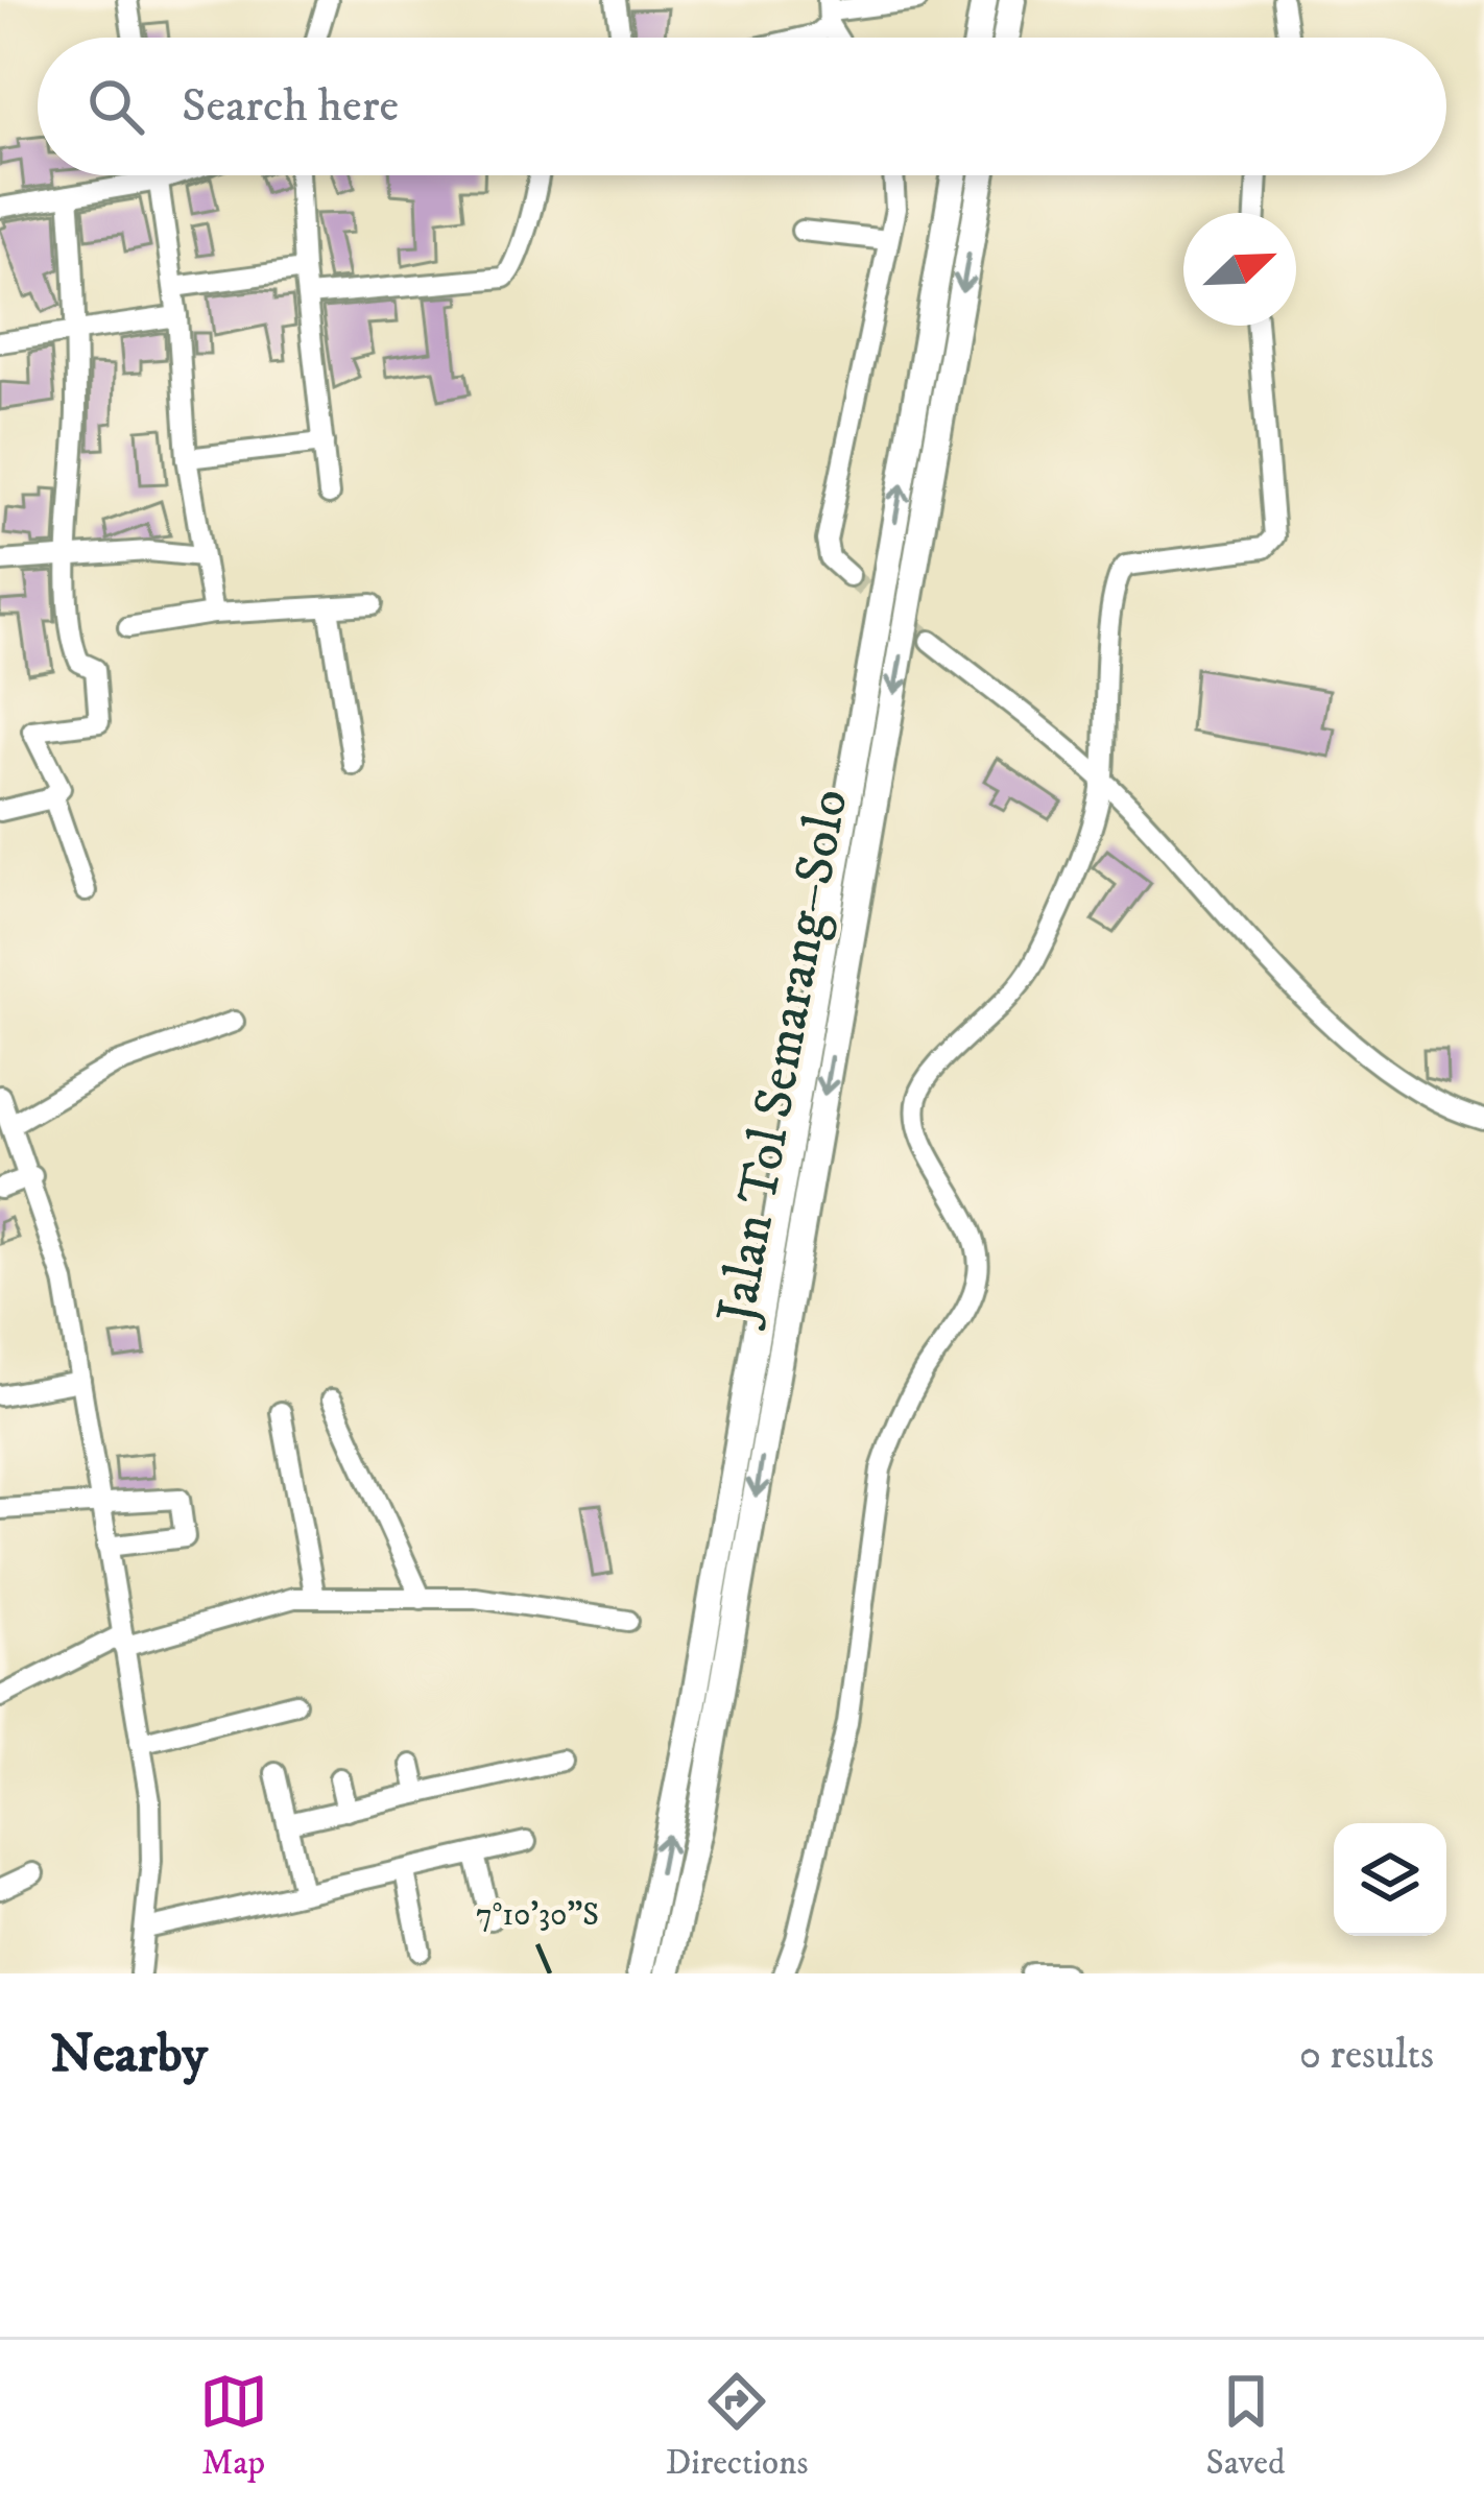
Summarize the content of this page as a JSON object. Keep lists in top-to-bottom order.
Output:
{
  "streets": {
    "highway": ["Jalan Tol Semarang–Solo"]
  },
  "north": "top right",
  "page": {
    "search": "Search here",
    "heading": ["Nearby", "0 results"],
    "nav": ["Map", "Directions", "Saved"]
  },
  "coordinates": ["7°10'30\"S"]
}
